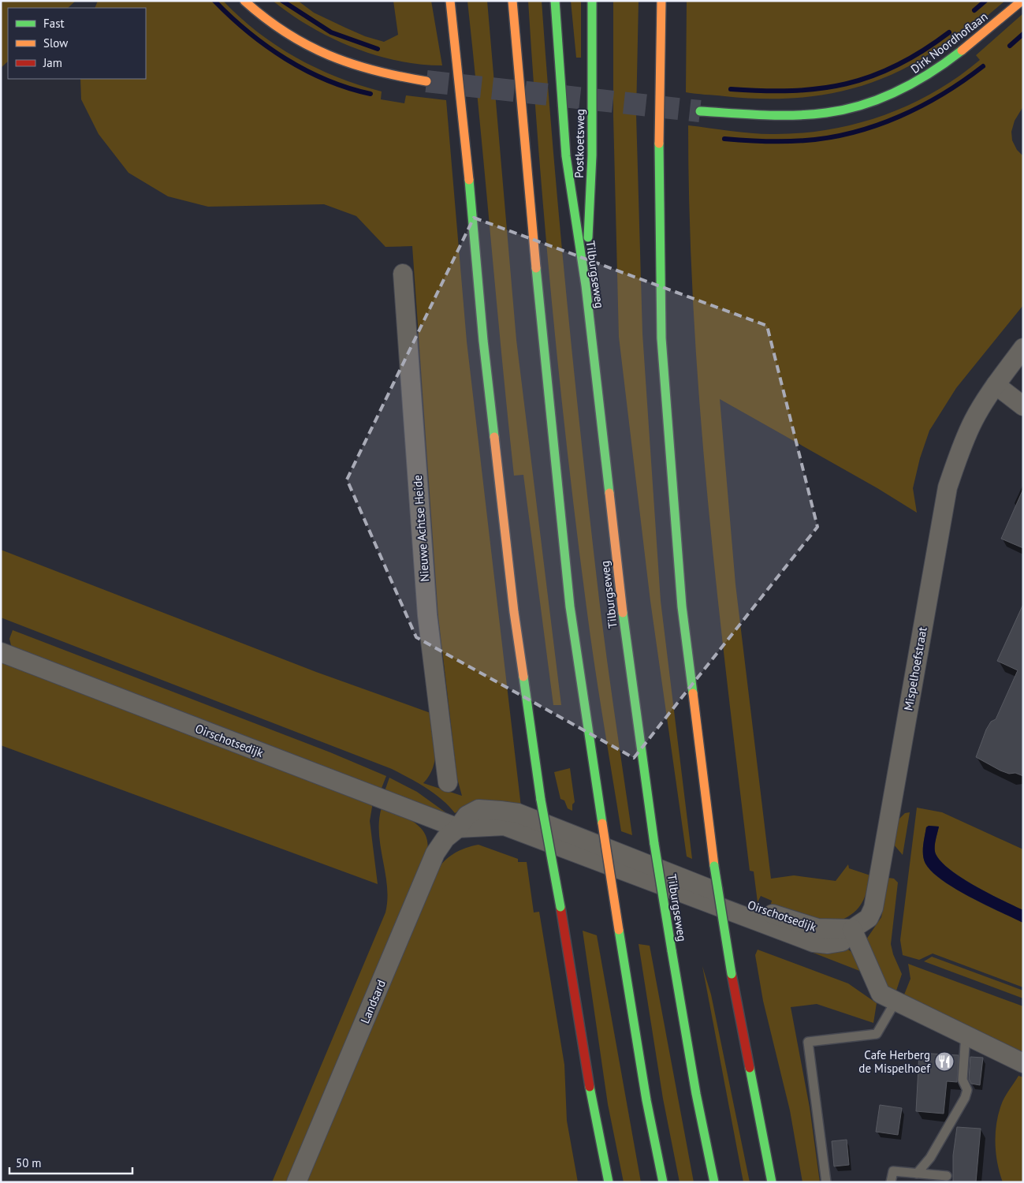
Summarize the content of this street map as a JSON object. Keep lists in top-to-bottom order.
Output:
{
  "streets": {
    "main road": ["Dirk Noordhoflaan", "Postkoetsweg", "Tilburgseweg"],
    "street": [
      "Nieuwe Achtse Heide",
      "Mispelhoefstraat",
      "Oirschotsedijk",
      "Landsard"
    ]
  },
  "crossings": [
    ["Postkoetsweg", "Tilburgseweg"],
    ["Mispelhoefstraat", "Oirschotsedijk"],
    ["Oirschotsedijk", "Landsard"]
  ],
  "places": {
    "restaurant": ["Cafe Herberg de Mispelhoef"]
  },
  "legend": ["Fast", "Slow", "Jam"],
  "scale_bar": "50 m"
}
